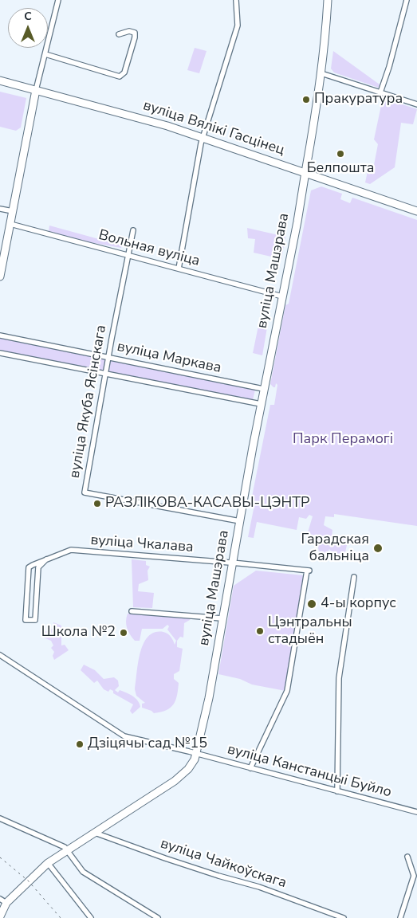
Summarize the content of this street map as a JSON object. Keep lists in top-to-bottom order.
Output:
{
  "streets": {
    "main road": ["вуліца Вялікі Гасцінец", "вуліца Машэрава"],
    "street": [
      "Вольная вуліца",
      "вуліца Маркава",
      "вуліца Якуба Ясінскага",
      "вуліца Чкалава",
      "вуліца Канстанцыі Буйло",
      "вуліца Чайкоўскага"
    ]
  },
  "crossings": [
    ["вуліца Вялікі Гасцінец", "вуліца Машэрава"],
    ["Вольная вуліца", "вуліца Машэрава"],
    ["Вольная вуліца", "вуліца Якуба Ясінскага"],
    ["вуліца Машэрава", "вуліца Маркава"],
    ["вуліца Машэрава", "вуліца Якуба Ясінскага"],
    ["вуліца Машэрава", "вуліца Чкалава"],
    ["вуліца Машэрава", "вуліца Канстанцыі Буйло"],
    ["вуліца Машэрава", "вуліца Чайкоўскага"],
    ["вуліца Маркава", "вуліца Якуба Ясінскага"],
    ["вуліца Чкалава", "вуліца Канстанцыі Буйло"]
  ],
  "parks": ["Парк Перамогі"],
  "places": [
    "Пракуратура",
    "Белпошта",
    "РАЗЛІКОВА-КАСАВЫ-ЦЭНТР",
    "Гарадская бальніца",
    "4-ы корпус",
    "Цэнтральны стадыён",
    "Школа №2",
    "Дзіцячы сад №15"
  ],
  "north": "top"
}
